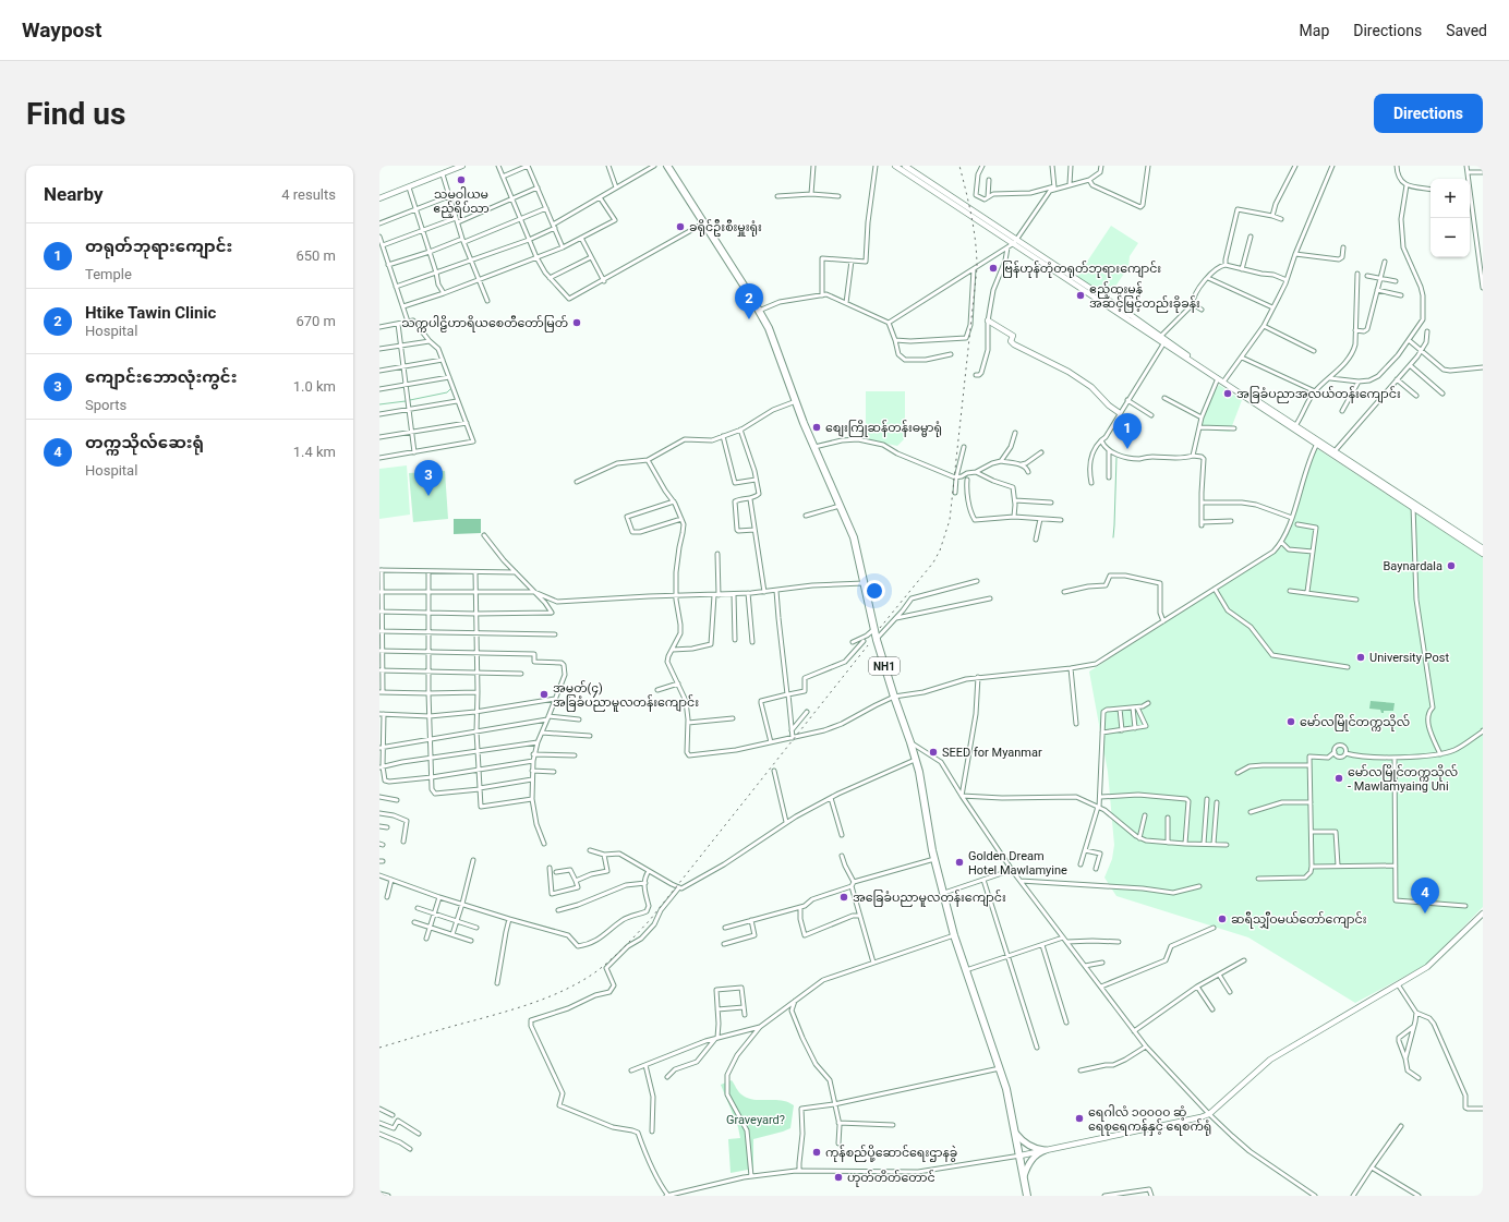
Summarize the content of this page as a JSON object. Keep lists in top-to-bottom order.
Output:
{
  "streets": {
    "highway": ["NH1"]
  },
  "parks": ["Graveyard?"],
  "places": [
    "သမဝါယမ ဧည့်ရိပ်သာ",
    "ခရိုင်ဦးစီးမှူးရုံး",
    "ဗြန်ဟုန်တုံတရုတ်ဘုရားကျောင်း",
    "ဧည့်ထူးမွန် အဆင့်မြင့်တည်းခိုခန်း",
    "သက္ကပါဠိဟာရိယစေတီတော်မြတ်",
    "အခြခံပညာအလယ်တန်းကျောင်း",
    "စျေးကြိုဆန်တန်းဓမ္မာရုံ",
    "Baynardala",
    "University Post",
    "အမှတ်(၄) အခြခံပညာမူလတန်းကျောင်း",
    "မော်လမြိုင်တက္ကသိုလ်",
    "SEED for Myanmar",
    "မော်လမြိုင်တက္ကသိုလ် - Mawlamyaing Uni",
    "Golden Dream Hotel Mawlamyine",
    "အခြေခံပညာမူလတန်းကျောင်း",
    "ဆရီသျှီဝမယ်တော်ကျောင်း",
    "ရေဂါလံ ၁၀၀၀၀ ဆံ့ ရေစုရေကန်နှင့် ရေစက်ရုံ",
    "ကုန်စည်ပို့ဆောင်ရေးဌာနခွဲ",
    "ဟုတ်တိတ်တောင်"
  ],
  "page": {
    "header": "Waypost",
    "nav": ["Map", "Directions", "Saved"],
    "buttons": "Directions",
    "title": "Find us",
    "heading": ["Nearby", "4 results"],
    "map_buttons": ["+", "−"],
    "list": [
      {
        "mark": "1",
        "name": "တရုတ်ဘုရားကျောင်း",
        "note": "Temple",
        "value": "650 m"
      },
      {
        "mark": "2",
        "name": "Htike Tawin Clinic",
        "note": "Hospital",
        "value": "670 m"
      },
      {
        "mark": "3",
        "name": "ကျောင်းဘောလုံးကွင်း",
        "note": "Sports",
        "value": "1.0 km"
      },
      {
        "mark": "4",
        "name": "တက္ကသိုလ်ဆေးရုံ",
        "note": "Hospital",
        "value": "1.4 km"
      }
    ],
    "pins": [
      "2",
      "1",
      "3",
      "4"
    ]
  }
}
